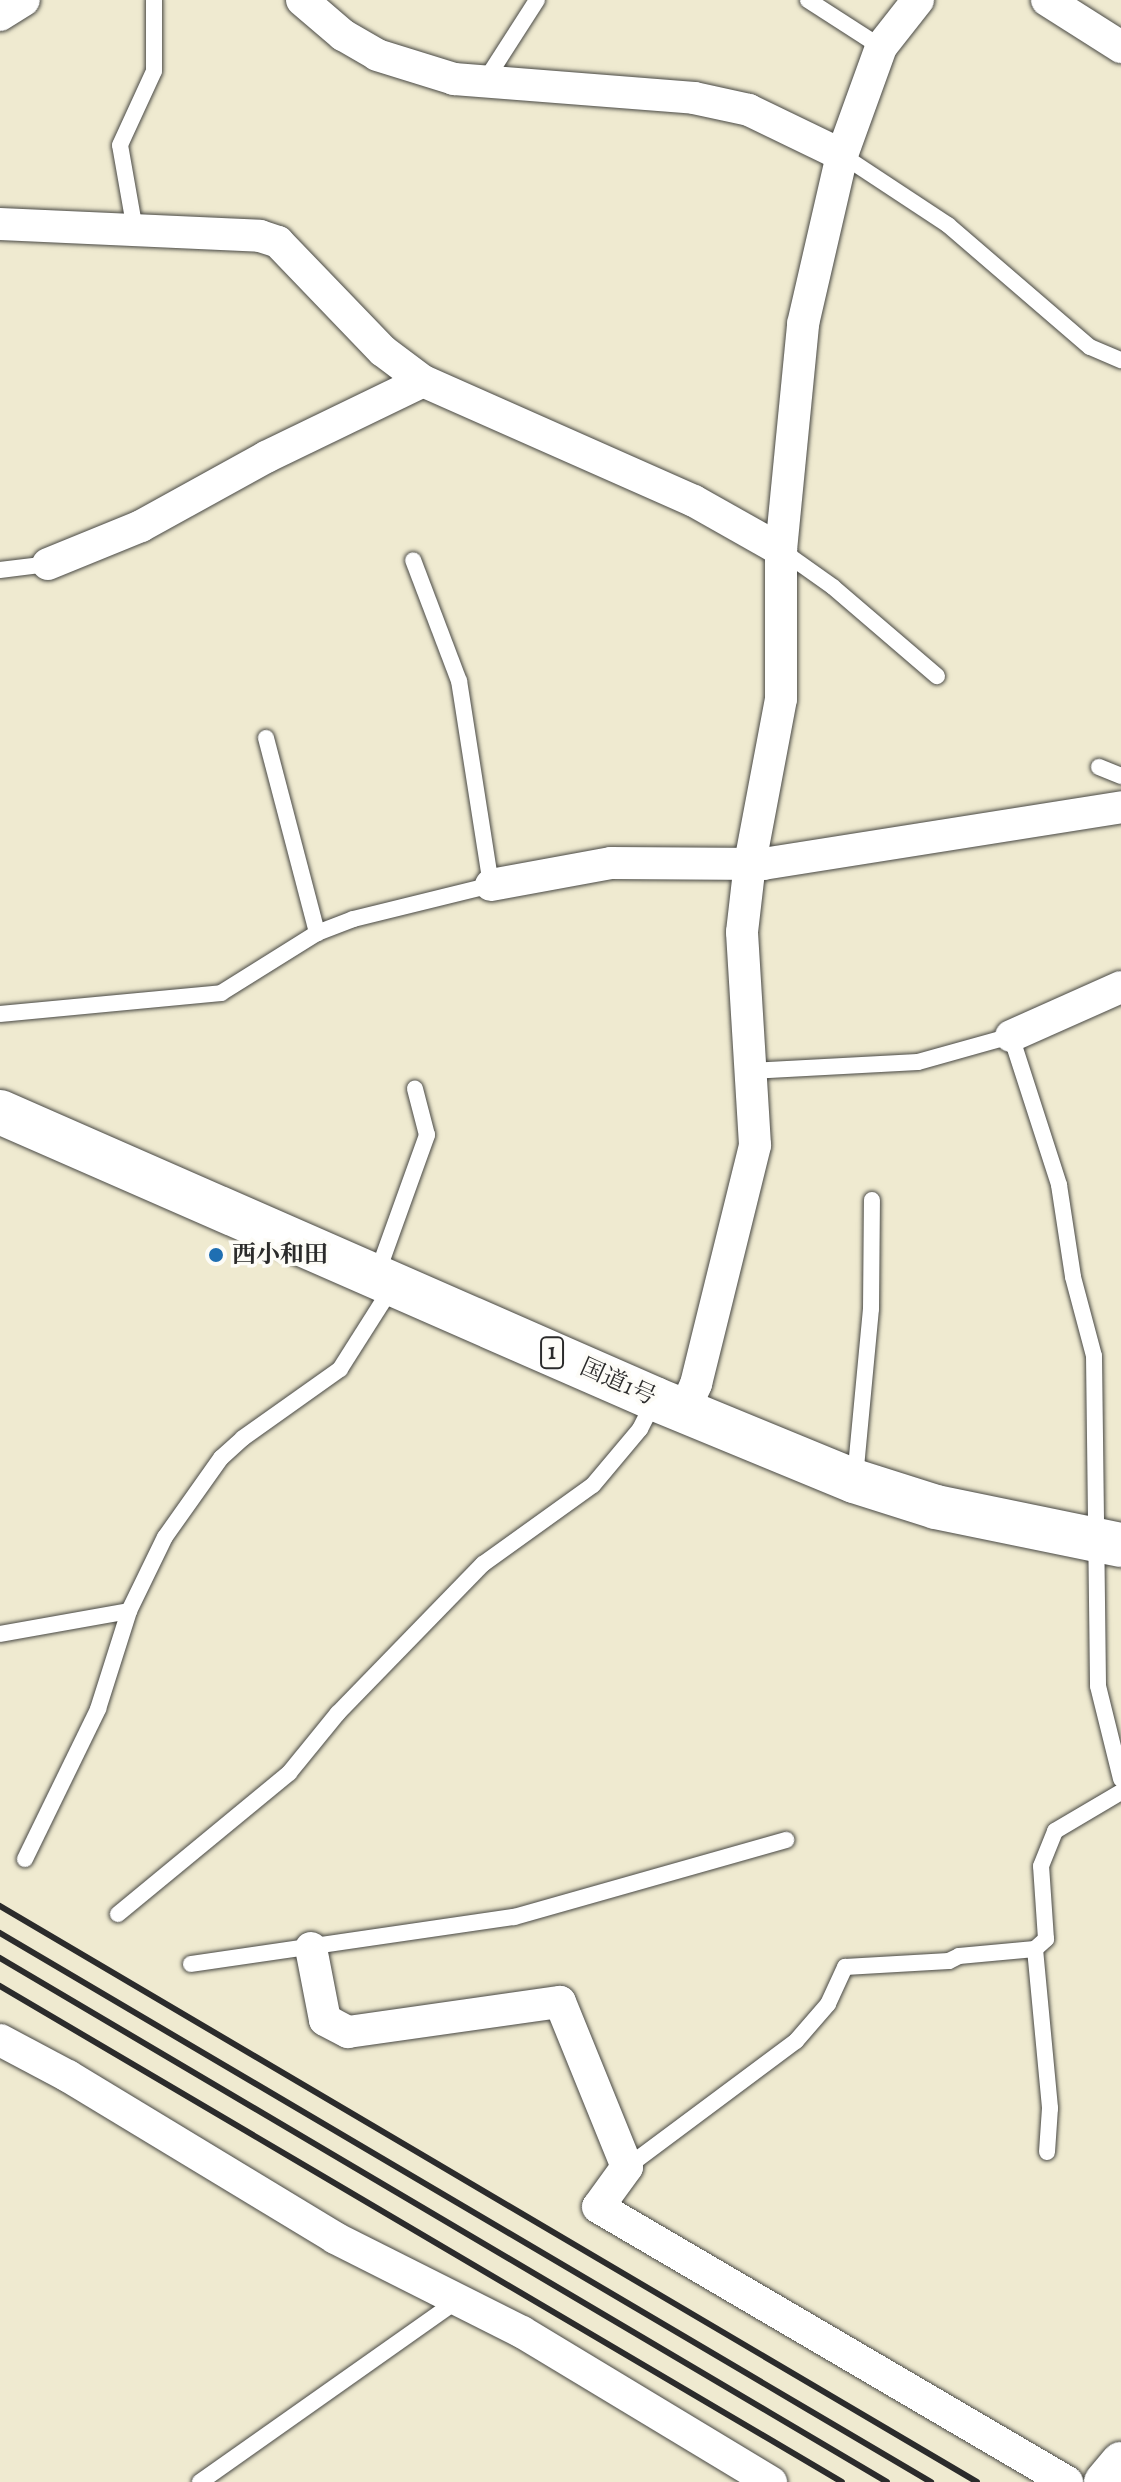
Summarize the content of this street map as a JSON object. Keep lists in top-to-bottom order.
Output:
{
  "streets": {
    "highway": ["1", "国道1号"]
  },
  "places": ["西小和田"]
}
